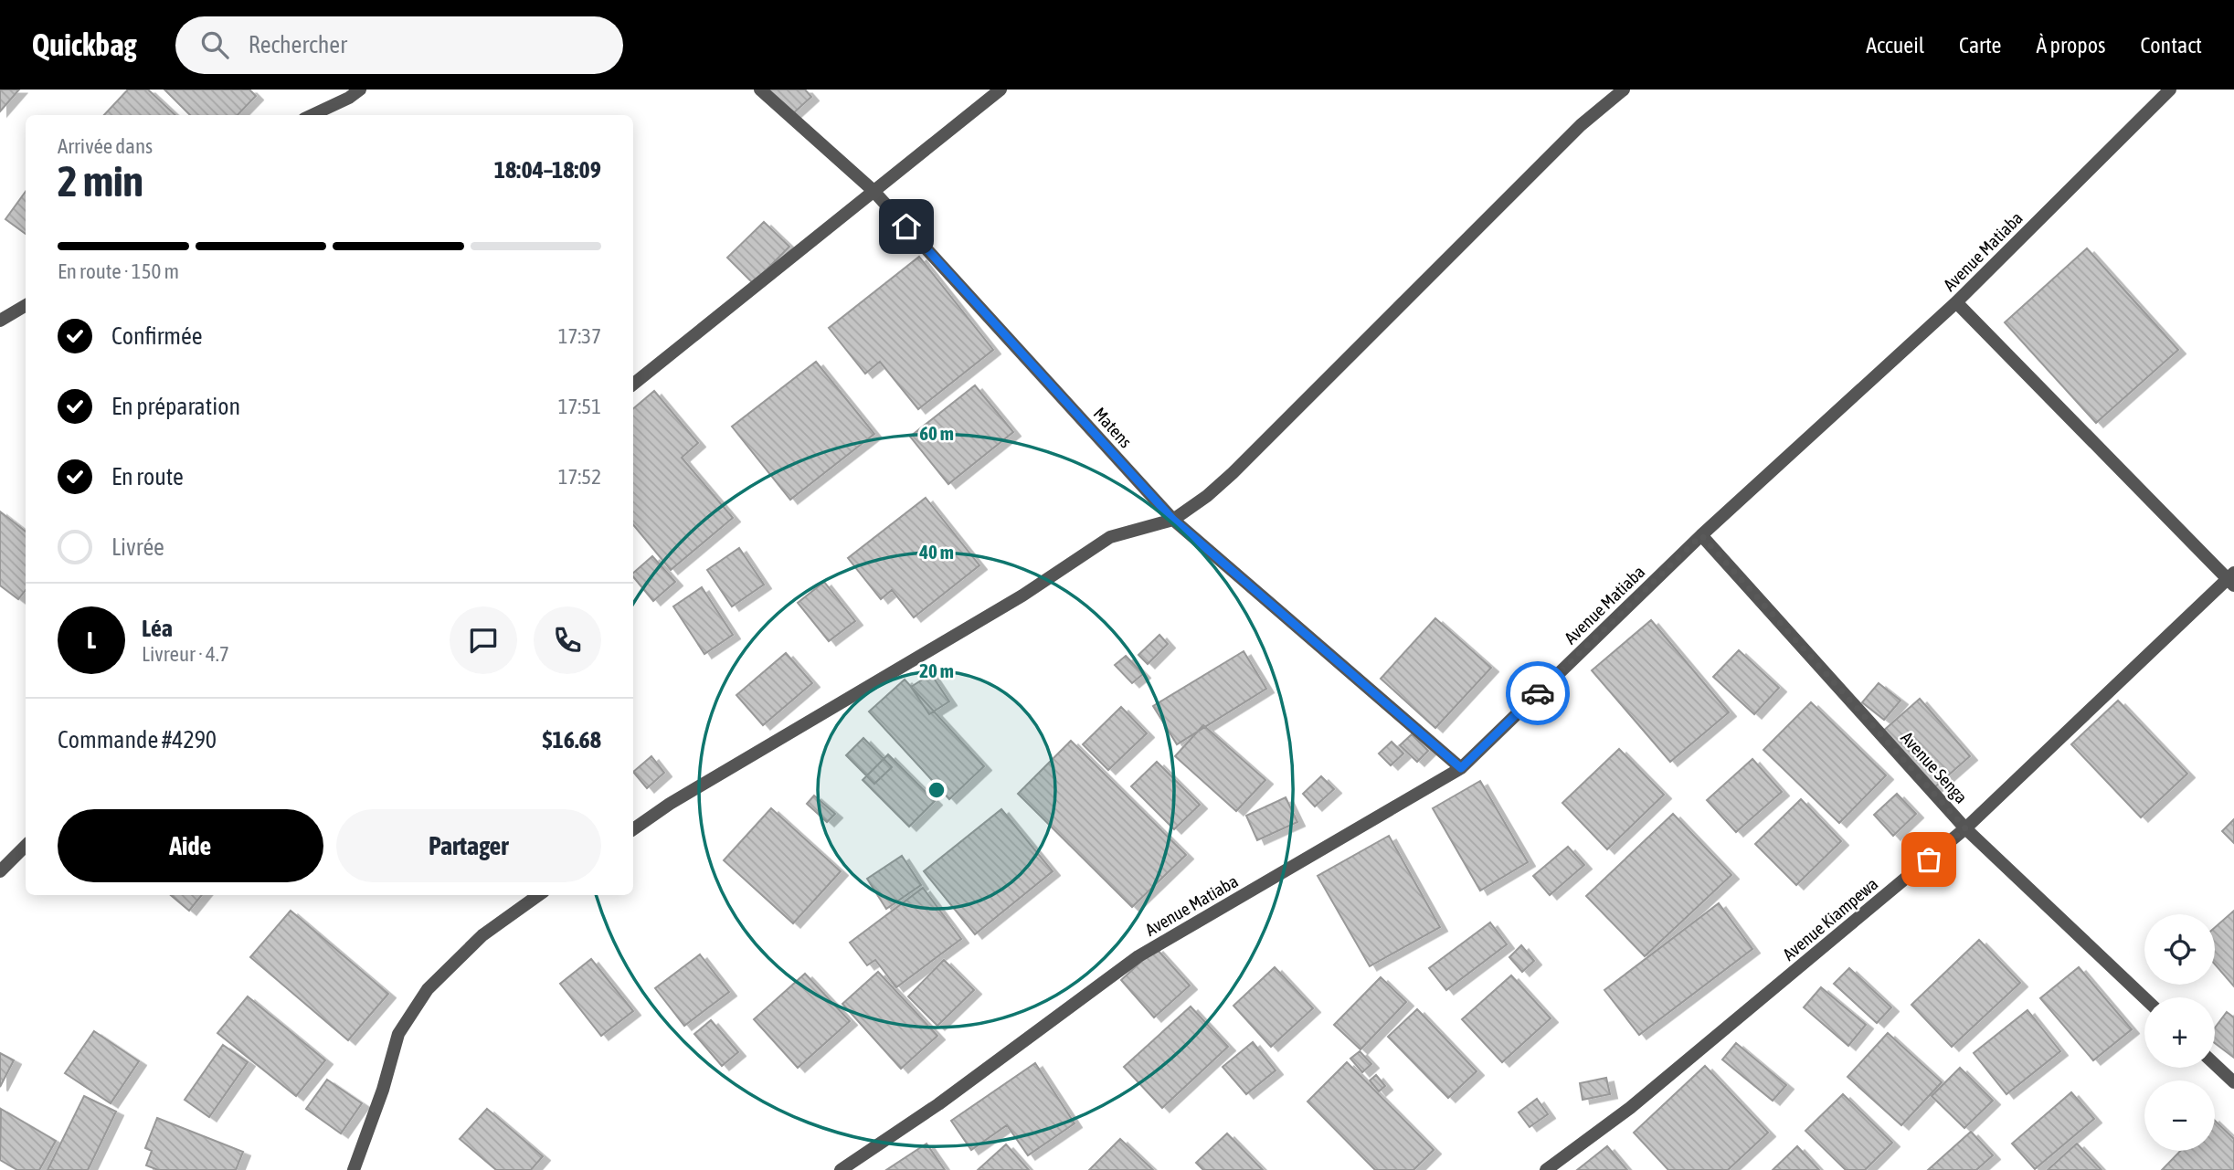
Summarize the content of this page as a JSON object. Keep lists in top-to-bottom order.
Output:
{
  "streets": {
    "street": [
      "Avenue Matiaba",
      "Matens",
      "Avenue Senga",
      "Avenue Kiampewa"
    ]
  },
  "crossings": [
    ["Avenue Matiaba", "Matens"],
    ["Avenue Matiaba", "Avenue Senga"],
    ["Avenue Senga", "Avenue Kiampewa"]
  ],
  "page": {
    "header": "Quickbag",
    "search": "Rechercher",
    "nav": [
      "Accueil",
      "Carte",
      "À propos",
      "Contact"
    ],
    "heading": ["2 min", "Arrivée dans", "18:04–18:09"],
    "panel": [
      "Léa",
      "Livreur · 4.7",
      "Commande #4290",
      "$16.68"
    ],
    "bar": "En route · 150 m",
    "list": [
      ["Confirmée", "17:37"],
      ["En préparation", "17:51"],
      ["En route", "17:52"],
      "Livrée"
    ],
    "round": "L",
    "buttons": ["Aide", "Partager"],
    "map_buttons": ["+", "−"]
  },
  "rings": ["60 m", "40 m", "20 m"]
}
